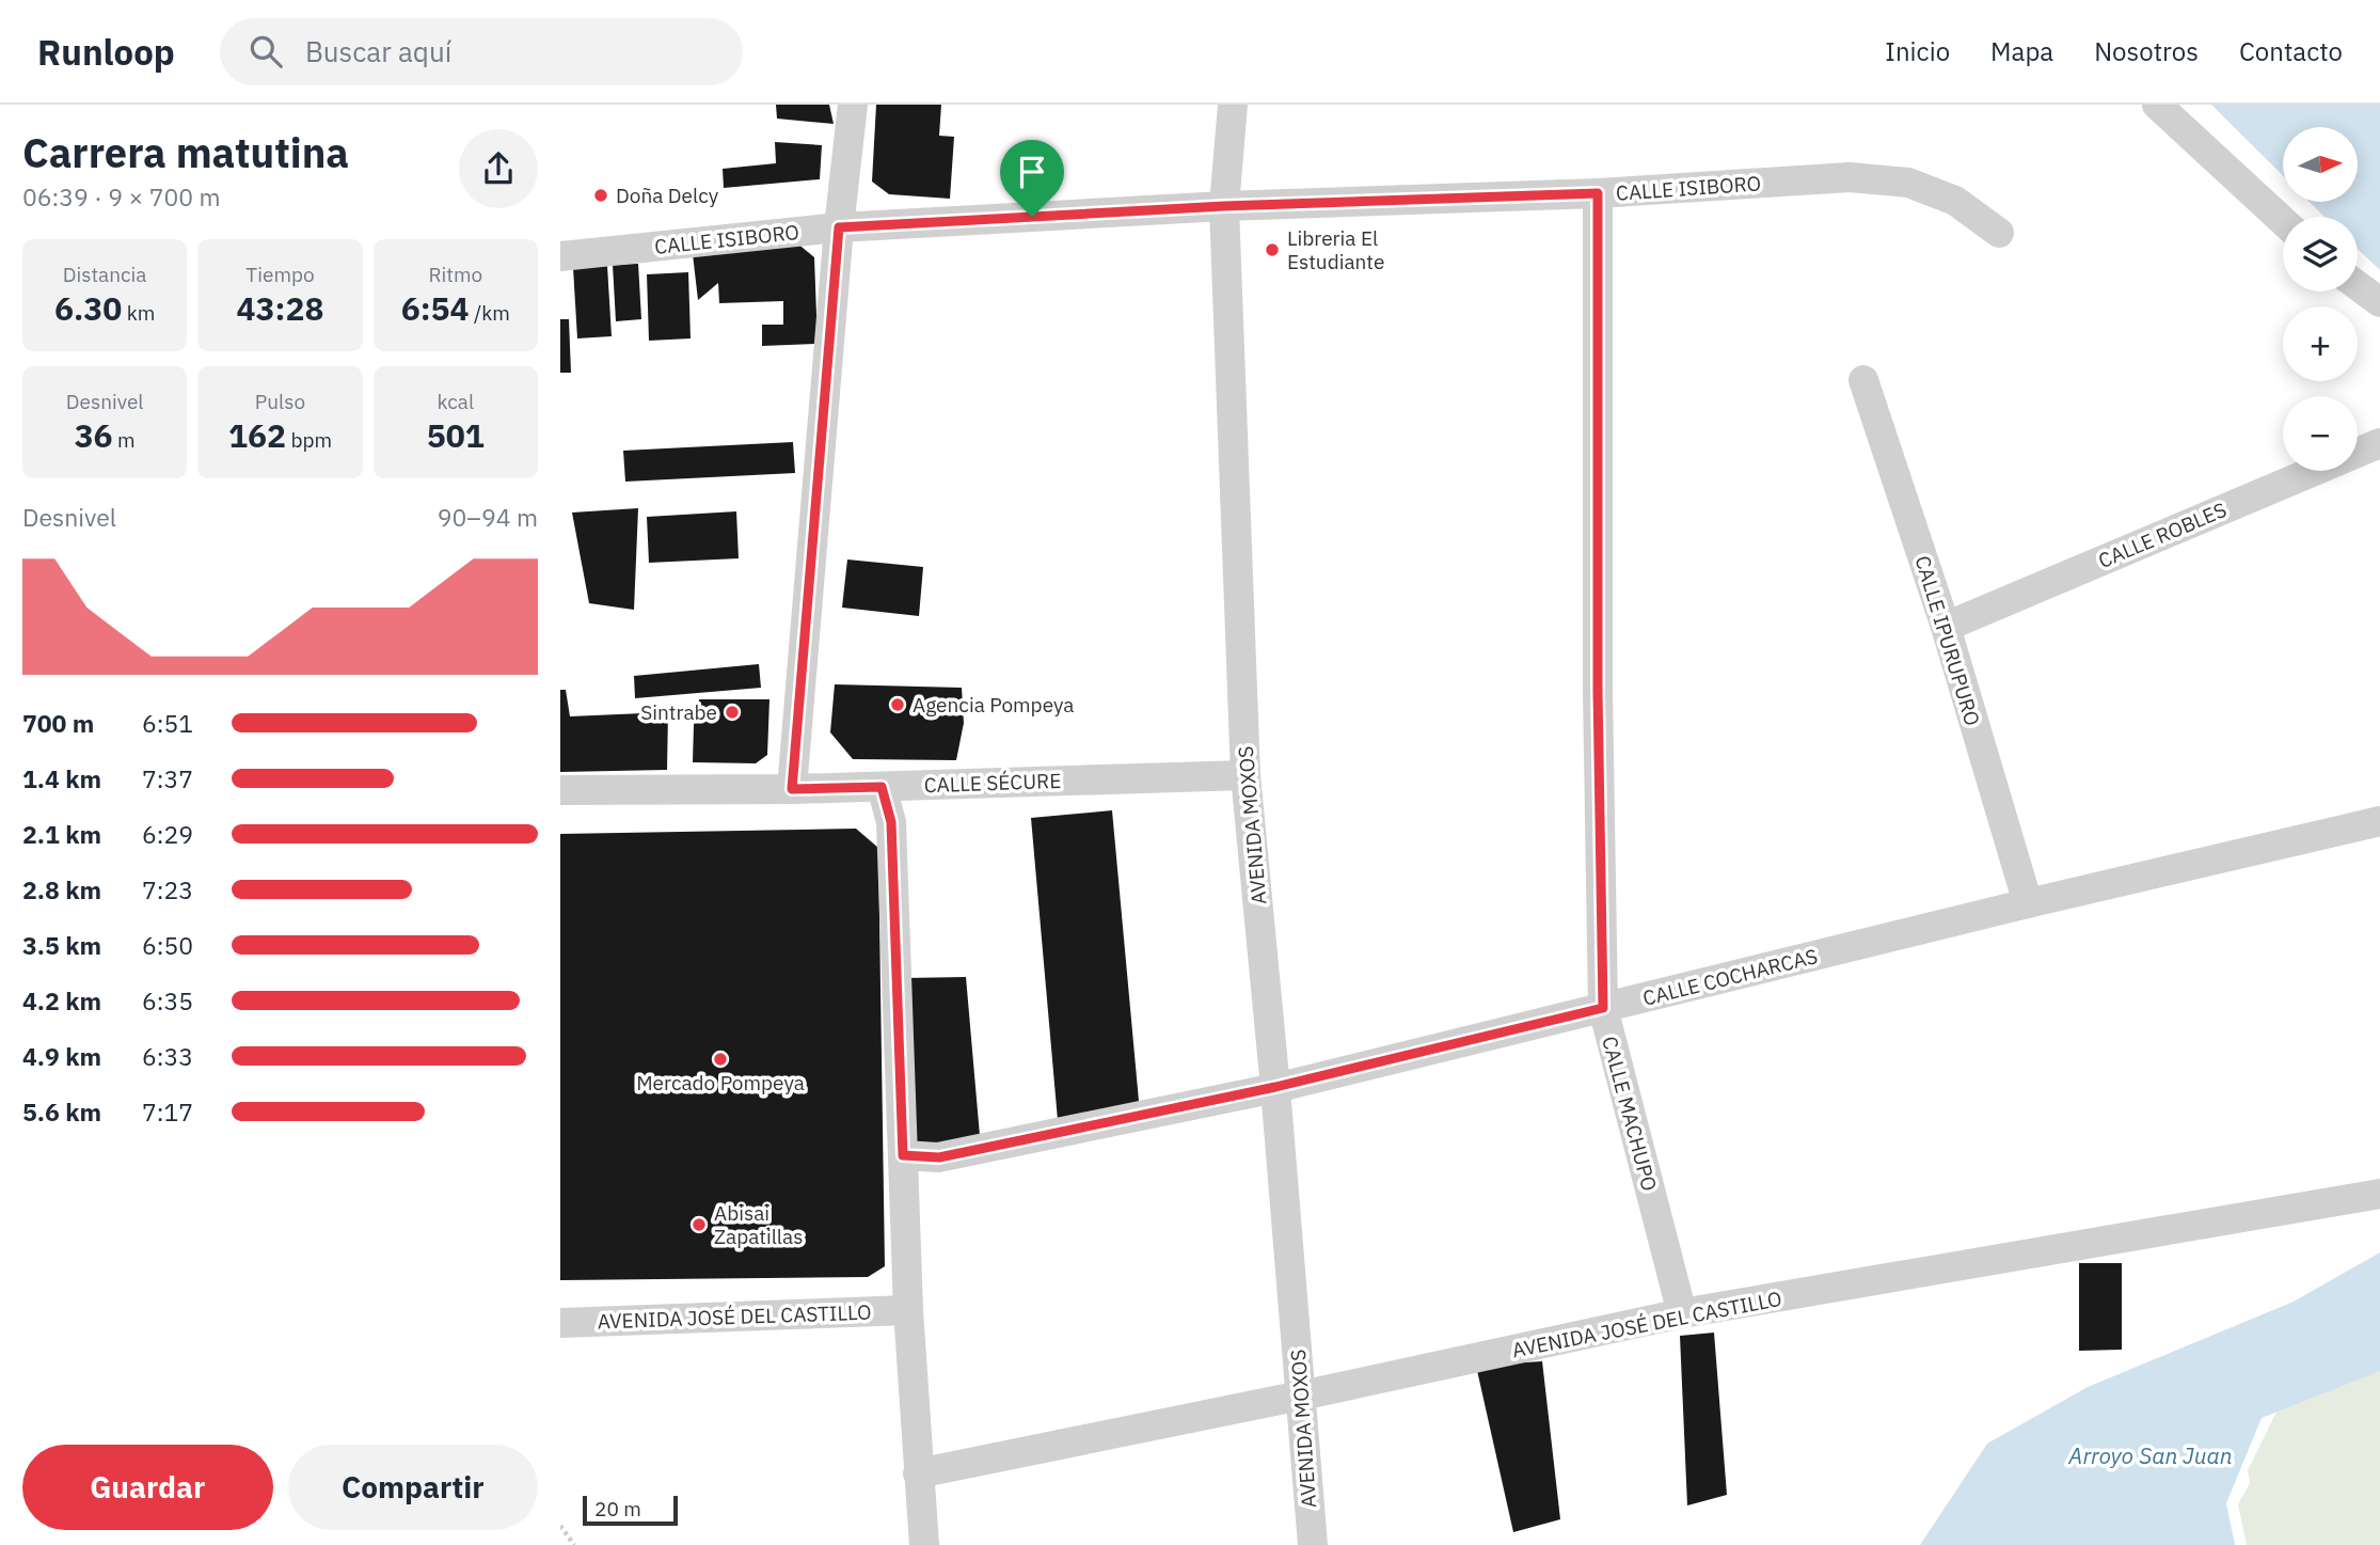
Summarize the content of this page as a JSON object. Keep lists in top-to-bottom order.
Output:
{
  "streets": {
    "street": [
      "CALLE ISIBORO",
      "CALLE ROBLES",
      "CALLE IPURUPURO",
      "CALLE SÉCURE",
      "AVENIDA MOXOS",
      "CALLE COCHARCAS",
      "CALLE MACHUPO",
      "AVENIDA JOSÉ DEL CASTILLO"
    ]
  },
  "crossings": [
    ["CALLE ISIBORO", "AVENIDA MOXOS"],
    ["CALLE ISIBORO", "CALLE MACHUPO"],
    ["CALLE ROBLES", "CALLE IPURUPURO"],
    ["CALLE IPURUPURO", "CALLE COCHARCAS"],
    ["CALLE SÉCURE", "AVENIDA MOXOS"],
    ["AVENIDA MOXOS", "CALLE COCHARCAS"],
    ["AVENIDA MOXOS", "AVENIDA JOSÉ DEL CASTILLO"],
    ["CALLE COCHARCAS", "CALLE MACHUPO"],
    ["CALLE MACHUPO", "AVENIDA JOSÉ DEL CASTILLO"]
  ],
  "water": ["Arroyo San Juan"],
  "places": [
    "Doña Delcy",
    "Libreria El Estudiante",
    "Agencia Pompeya",
    "Sintrabe",
    "Mercado Pompeya",
    "Abisai Zapatillas"
  ],
  "scale_bar": "20 m",
  "north": "right",
  "page": {
    "header": "Runloop",
    "search": "Buscar aquí",
    "nav": [
      "Inicio",
      "Mapa",
      "Nosotros",
      "Contacto"
    ],
    "heading": ["Carrera matutina", "06:39 · 9 × 700 m"],
    "map_buttons": ["+", "−"],
    "stats": [
      ["Distancia", "6.30 km"],
      ["Tiempo", "43:28"],
      ["Ritmo", "6:54 /km"],
      ["Desnivel", "36 m"],
      ["Pulso", "162 bpm"],
      ["kcal", "501"]
    ],
    "chart": ["Desnivel", "90–94 m"],
    "list": [
      {
        "name": "700 m",
        "note": "6:51"
      },
      {
        "name": "1.4 km",
        "note": "7:37"
      },
      {
        "name": "2.1 km",
        "note": "6:29"
      },
      {
        "name": "2.8 km",
        "note": "7:23"
      },
      {
        "name": "3.5 km",
        "note": "6:50"
      },
      {
        "name": "4.2 km",
        "note": "6:35"
      },
      {
        "name": "4.9 km",
        "note": "6:33"
      },
      {
        "name": "5.6 km",
        "note": "7:17"
      }
    ],
    "buttons": ["Guardar", "Compartir"],
    "scale": "20 m"
  }
}
